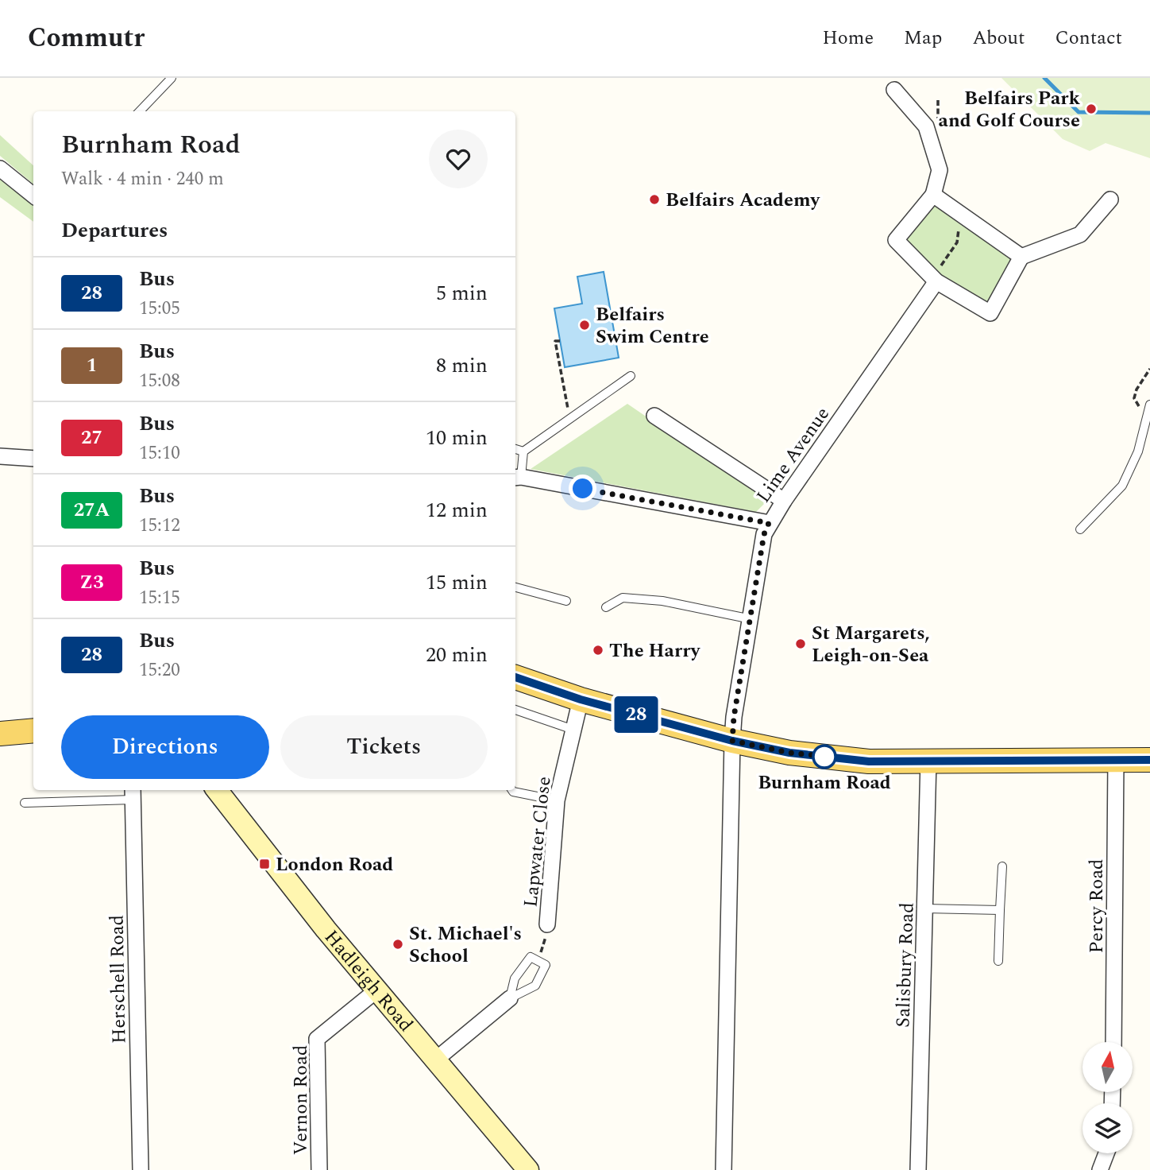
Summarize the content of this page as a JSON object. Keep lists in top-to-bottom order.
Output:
{
  "streets": {
    "street": [
      "Lime Avenue",
      "Lapwater Close",
      "Percy Road",
      "Salisbury Road",
      "Herschell Road",
      "Hadleigh Road",
      "Vernon Road"
    ]
  },
  "crossings": [
    ["Hadleigh Road", "Vernon Road"]
  ],
  "places": {
    "other": [
      "Belfairs Park and Golf Course",
      "Belfairs Academy",
      "Belfairs Swim Centre",
      "St Margarets, Leigh-on-Sea",
      "The Harry",
      "Burnham Road",
      "St. Michael's School"
    ],
    "transit": ["London Road"]
  },
  "lines": ["bus line 28"],
  "north": "top",
  "page": {
    "header": "Commutr",
    "nav": [
      "Home",
      "Map",
      "About",
      "Contact"
    ],
    "on_map": "28",
    "heading": [
      ["Burnham Road", "Walk · 4 min · 240 m"],
      "Departures"
    ],
    "list": [
      {
        "mark": "28",
        "name": "Bus",
        "note": "15:05",
        "value": "5 min"
      },
      {
        "mark": "1",
        "name": "Bus",
        "note": "15:08",
        "value": "8 min"
      },
      {
        "mark": "27",
        "name": "Bus",
        "note": "15:10",
        "value": "10 min"
      },
      {
        "mark": "27A",
        "name": "Bus",
        "note": "15:12",
        "value": "12 min"
      },
      {
        "mark": "Z3",
        "name": "Bus",
        "note": "15:15",
        "value": "15 min"
      },
      {
        "mark": "28",
        "name": "Bus",
        "note": "15:20",
        "value": "20 min"
      }
    ],
    "buttons": ["Directions", "Tickets"]
  }
}
